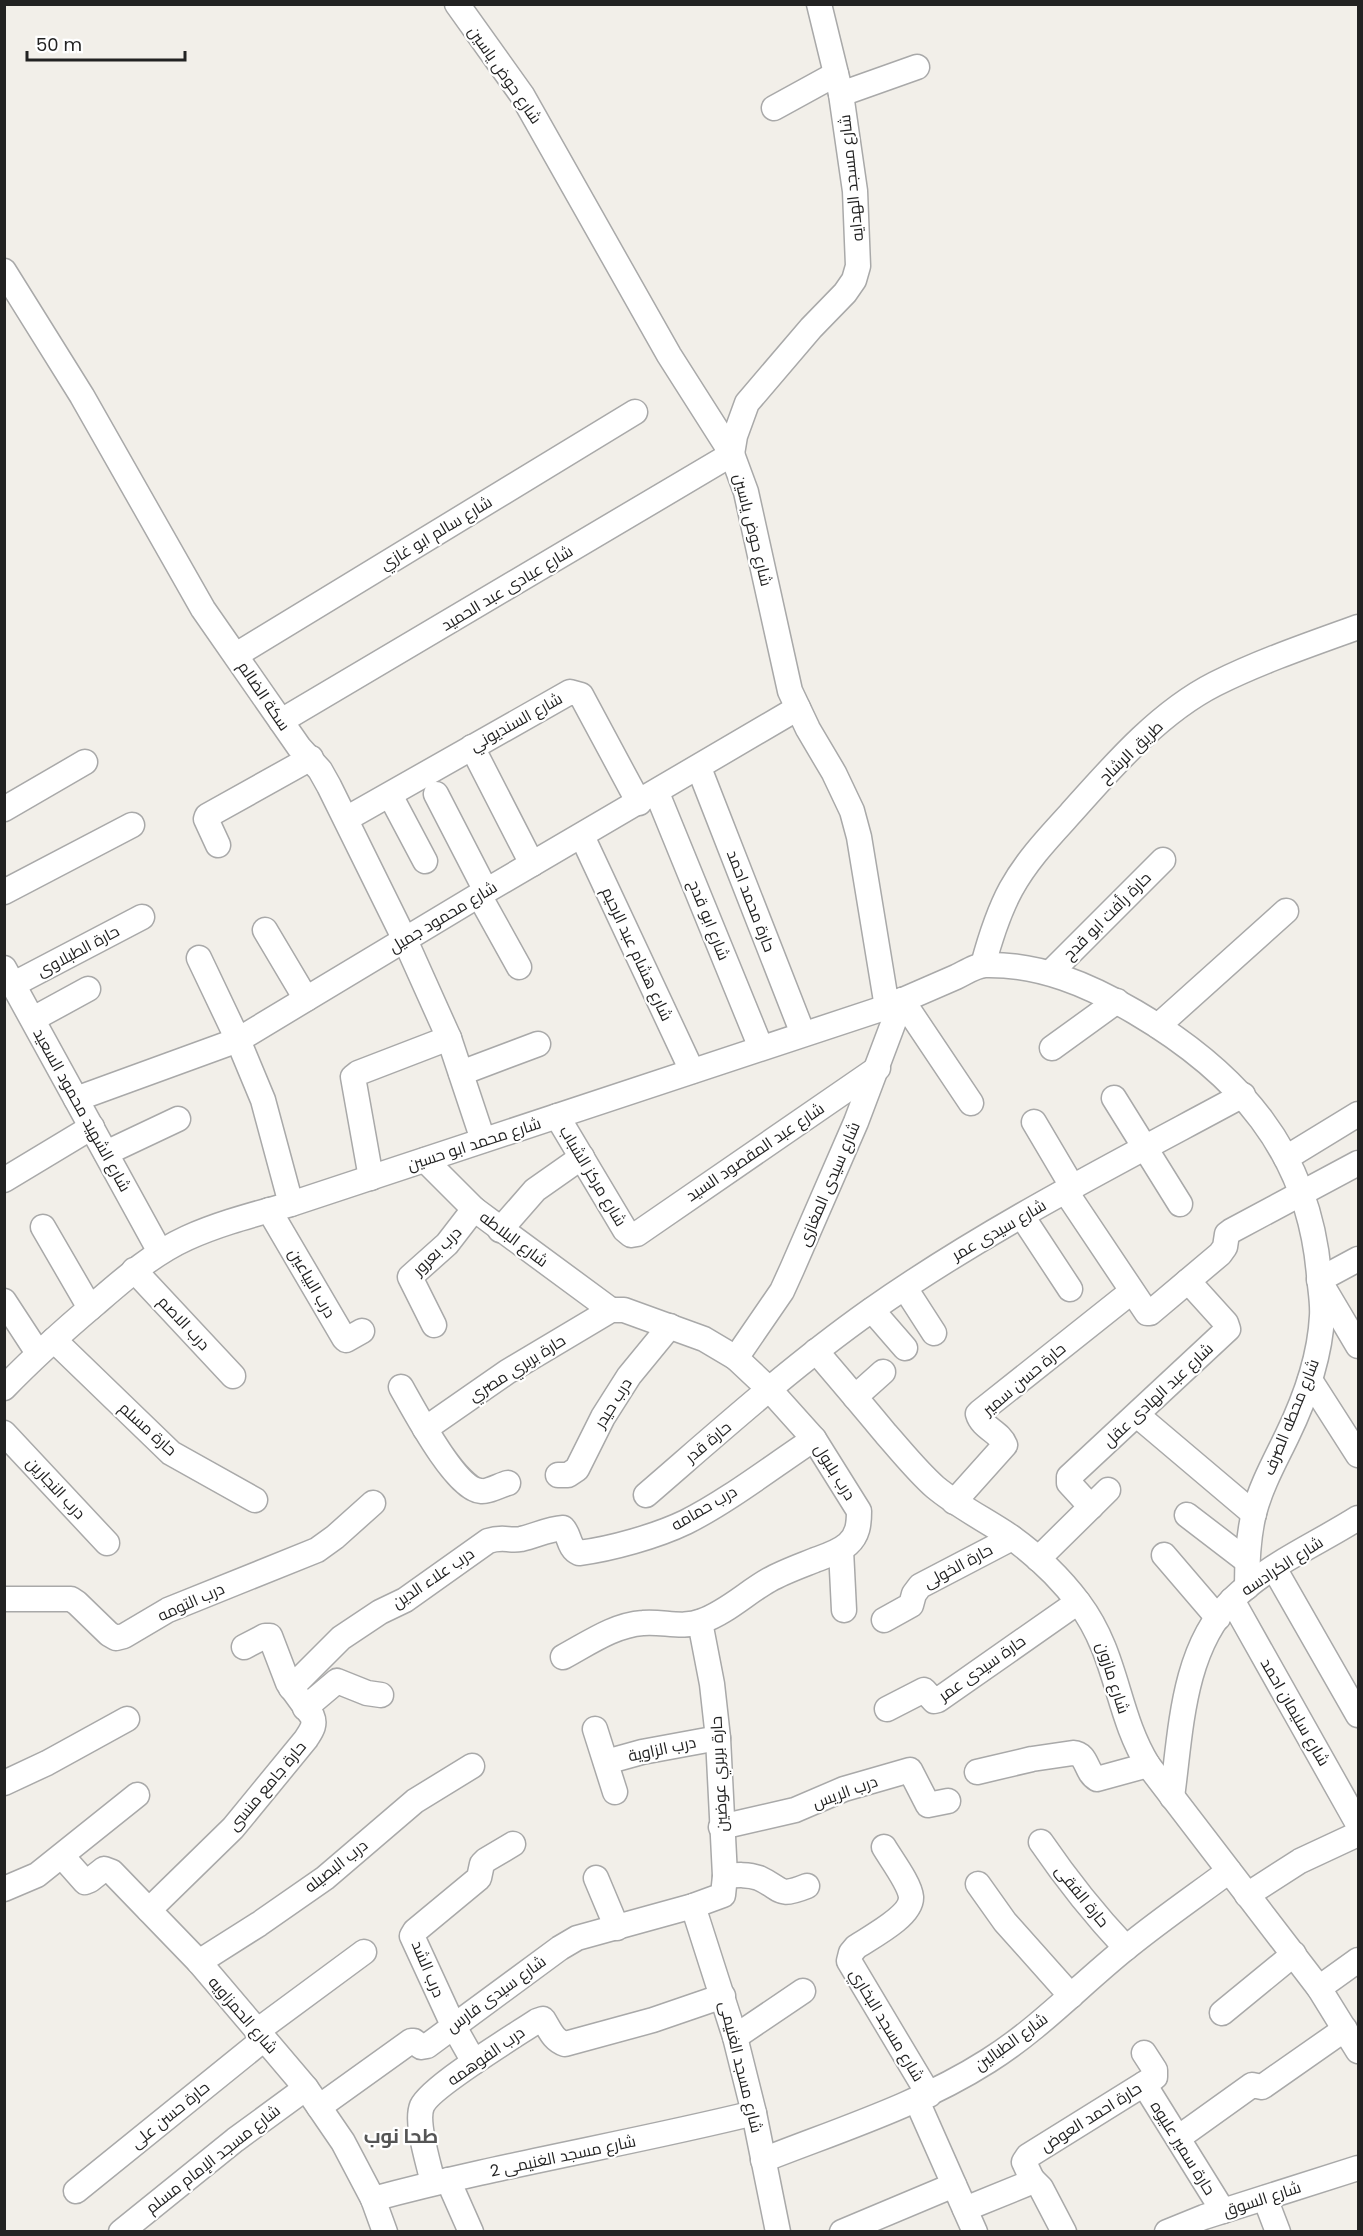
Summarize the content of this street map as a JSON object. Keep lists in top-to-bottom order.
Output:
{
  "streets": {
    "street": [
      "شارع حوض ياسين",
      "شارع مسجد الهدايه",
      "شارع سالم ابو غازي",
      "شارع عبادى عبد الحميد",
      "سكة الضالم",
      "شارع السنديوني",
      "طريق الرشاح",
      "حارة محمد احمد",
      "حارة رأفت ابو قدح",
      "شارع محمود جميل",
      "شارع ابو قدح",
      "حارة الطبلاوى",
      "شارع هشام عبد الرحيم",
      "شارع الشهيد محمود السعيد",
      "شارع محمد ابو حسين",
      "شارع عبد المقصود السيد",
      "شارع مركز الشباب",
      "شارع سيدى المغازى",
      "شارع سيدى عمر",
      "شارع البلاطه",
      "درب بعرور",
      "درب البياعين",
      "درب الاصم",
      "حارة بربري مصري",
      "حارة حسن سمير",
      "شارع عبد الهادى عقل",
      "درب حيدر",
      "شارع محطه الصرف",
      "حارة مسلم",
      "حارة قدر",
      "درب بلبول",
      "درب النجارين",
      "درب حمامه",
      "حارة الخولى",
      "شارع الكرادسه",
      "درب علاء الدين",
      "درب التومه",
      "حارة سيدى عمر",
      "شارع مازون",
      "شارع سليمان احمد",
      "درب الزاوية",
      "حارة بربري عوضين",
      "حارة جامع منسى",
      "درب الريس",
      "درب البصيله",
      "حارة الفقى",
      "درب الشد",
      "شارع سيدى فارس",
      "شارع الحمزاويه",
      "شارع مسجد البخاري",
      "شارع الطبالين",
      "درب الفوهمه",
      "شارع مسجد الغنيمى",
      "حارة حسن على",
      "حارة احمد العوض",
      "حارة سمير عليوه",
      "شارع مسجد الغنيمى 2",
      "شارع مسجد الإمام مسلم",
      "شارع السوق"
    ]
  },
  "crossings": [
    ["شارع حوض ياسين", "شارع مسجد الهدايه"],
    ["شارع حوض ياسين", "شارع عبادى عبد الحميد"],
    ["شارع حوض ياسين", "شارع محمود جميل"],
    ["شارع حوض ياسين", "شارع محمد ابو حسين"],
    ["شارع حوض ياسين", "شارع سيدى المغازى"],
    ["شارع مسجد الهدايه", "شارع عبادى عبد الحميد"],
    ["شارع سالم ابو غازي", "سكة الضالم"],
    ["شارع عبادى عبد الحميد", "سكة الضالم"],
    ["سكة الضالم", "شارع السنديوني"],
    ["سكة الضالم", "شارع محمود جميل"],
    ["سكة الضالم", "شارع محمد ابو حسين"],
    ["شارع السنديوني", "شارع محمود جميل"],
    ["شارع السنديوني", "شارع ابو قدح"],
    ["طريق الرشاح", "شارع محمد ابو حسين"],
    ["طريق الرشاح", "شارع محطه الصرف"],
    ["حارة محمد احمد", "شارع محمود جميل"],
    ["حارة محمد احمد", "شارع محمد ابو حسين"],
    ["حارة رأفت ابو قدح", "شارع محطه الصرف"],
    ["شارع محمود جميل", "شارع ابو قدح"],
    ["شارع محمود جميل", "شارع هشام عبد الرحيم"],
    ["شارع محمود جميل", "شارع الشهيد محمود السعيد"],
    ["شارع ابو قدح", "شارع محمد ابو حسين"],
    ["حارة الطبلاوى", "شارع الشهيد محمود السعيد"],
    ["شارع هشام عبد الرحيم", "شارع محمد ابو حسين"],
    ["شارع الشهيد محمود السعيد", "شارع محمد ابو حسين"],
    ["شارع محمد ابو حسين", "شارع مركز الشباب"],
    ["شارع محمد ابو حسين", "شارع سيدى المغازى"],
    ["شارع محمد ابو حسين", "شارع البلاطه"],
    ["شارع محمد ابو حسين", "درب البياعين"],
    ["شارع محمد ابو حسين", "درب الاصم"],
    ["شارع محمد ابو حسين", "شارع محطه الصرف"],
    ["شارع محمد ابو حسين", "حارة مسلم"],
    ["شارع عبد المقصود السيد", "شارع مركز الشباب"],
    ["شارع عبد المقصود السيد", "شارع سيدى المغازى"],
    ["شارع سيدى المغازى", "درب بلبول"],
    ["شارع سيدى عمر", "شارع محطه الصرف"],
    ["شارع سيدى عمر", "حارة قدر"],
    ["شارع سيدى عمر", "درب بلبول"],
    ["شارع سيدى عمر", "شارع مازون"],
    ["شارع البلاطه", "درب بعرور"],
    ["شارع البلاطه", "حارة بربري مصري"],
    ["شارع البلاطه", "درب بلبول"],
    ["حارة بربري مصري", "درب بلبول"],
    ["حارة حسن سمير", "شارع مازون"],
    ["درب حيدر", "درب بلبول"],
    ["شارع محطه الصرف", "شارع الكرادسه"],
    ["شارع محطه الصرف", "شارع سليمان احمد"],
    ["حارة قدر", "درب بلبول"],
    ["درب بلبول", "درب حمامه"],
    ["درب حمامه", "درب علاء الدين"],
    ["حارة الخولى", "شارع مازون"],
    ["شارع الكرادسه", "شارع مازون"],
    ["شارع الكرادسه", "شارع سليمان احمد"],
    ["درب علاء الدين", "حارة جامع منسى"],
    ["حارة سيدى عمر", "شارع مازون"],
    ["شارع مازون", "شارع الطبالين"],
    ["درب الزاوية", "حارة بربري عوضين"],
    ["حارة بربري عوضين", "درب الريس"],
    ["حارة جامع منسى", "شارع الحمزاويه"],
    ["درب البصيله", "شارع الحمزاويه"],
    ["حارة الفقى", "شارع الطبالين"],
    ["درب الشد", "شارع سيدى فارس"],
    ["درب الشد", "درب الفوهمه"],
    ["شارع سيدى فارس", "شارع الحمزاويه"],
    ["شارع سيدى فارس", "شارع مسجد الغنيمى"],
    ["شارع سيدى فارس", "شارع مسجد الإمام مسلم"],
    ["شارع الحمزاويه", "حارة حسن على"],
    ["شارع الحمزاويه", "شارع مسجد الغنيمى 2"],
    ["شارع الحمزاويه", "شارع مسجد الإمام مسلم"],
    ["شارع مسجد البخاري", "شارع الطبالين"],
    ["شارع الطبالين", "شارع مسجد الغنيمى"],
    ["درب الفوهمه", "شارع مسجد الغنيمى"],
    ["درب الفوهمه", "شارع مسجد الغنيمى 2"],
    ["شارع مسجد الغنيمى", "شارع مسجد الغنيمى 2"],
    ["حارة احمد العوض", "حارة سمير عليوه"],
    ["حارة سمير عليوه", "شارع السوق"]
  ],
  "districts": ["طحا نوب"],
  "scale_bar": "50 m"
}
